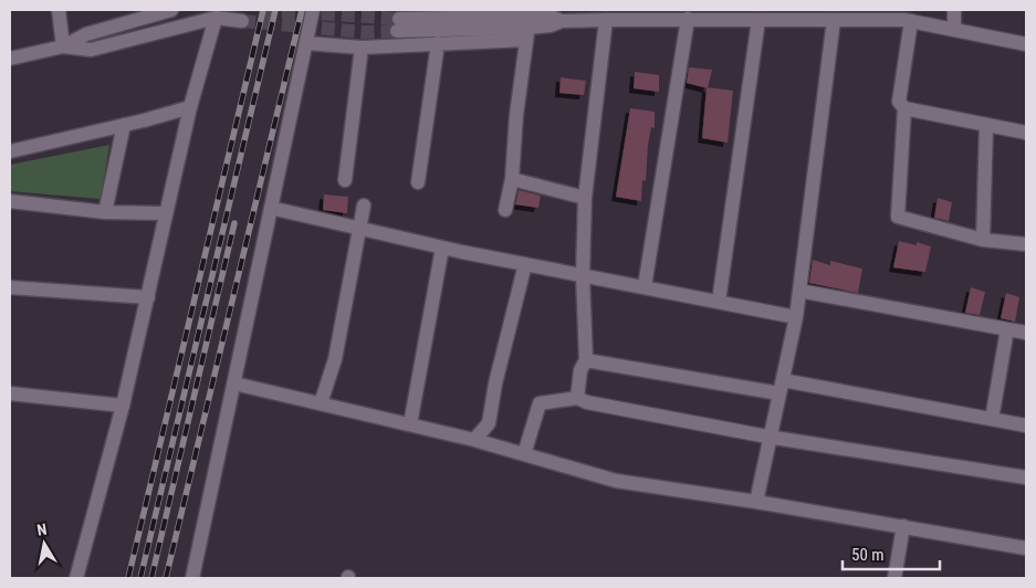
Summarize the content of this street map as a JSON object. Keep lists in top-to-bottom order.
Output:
{
  "scale_bar": "50 m",
  "north": "top"
}
